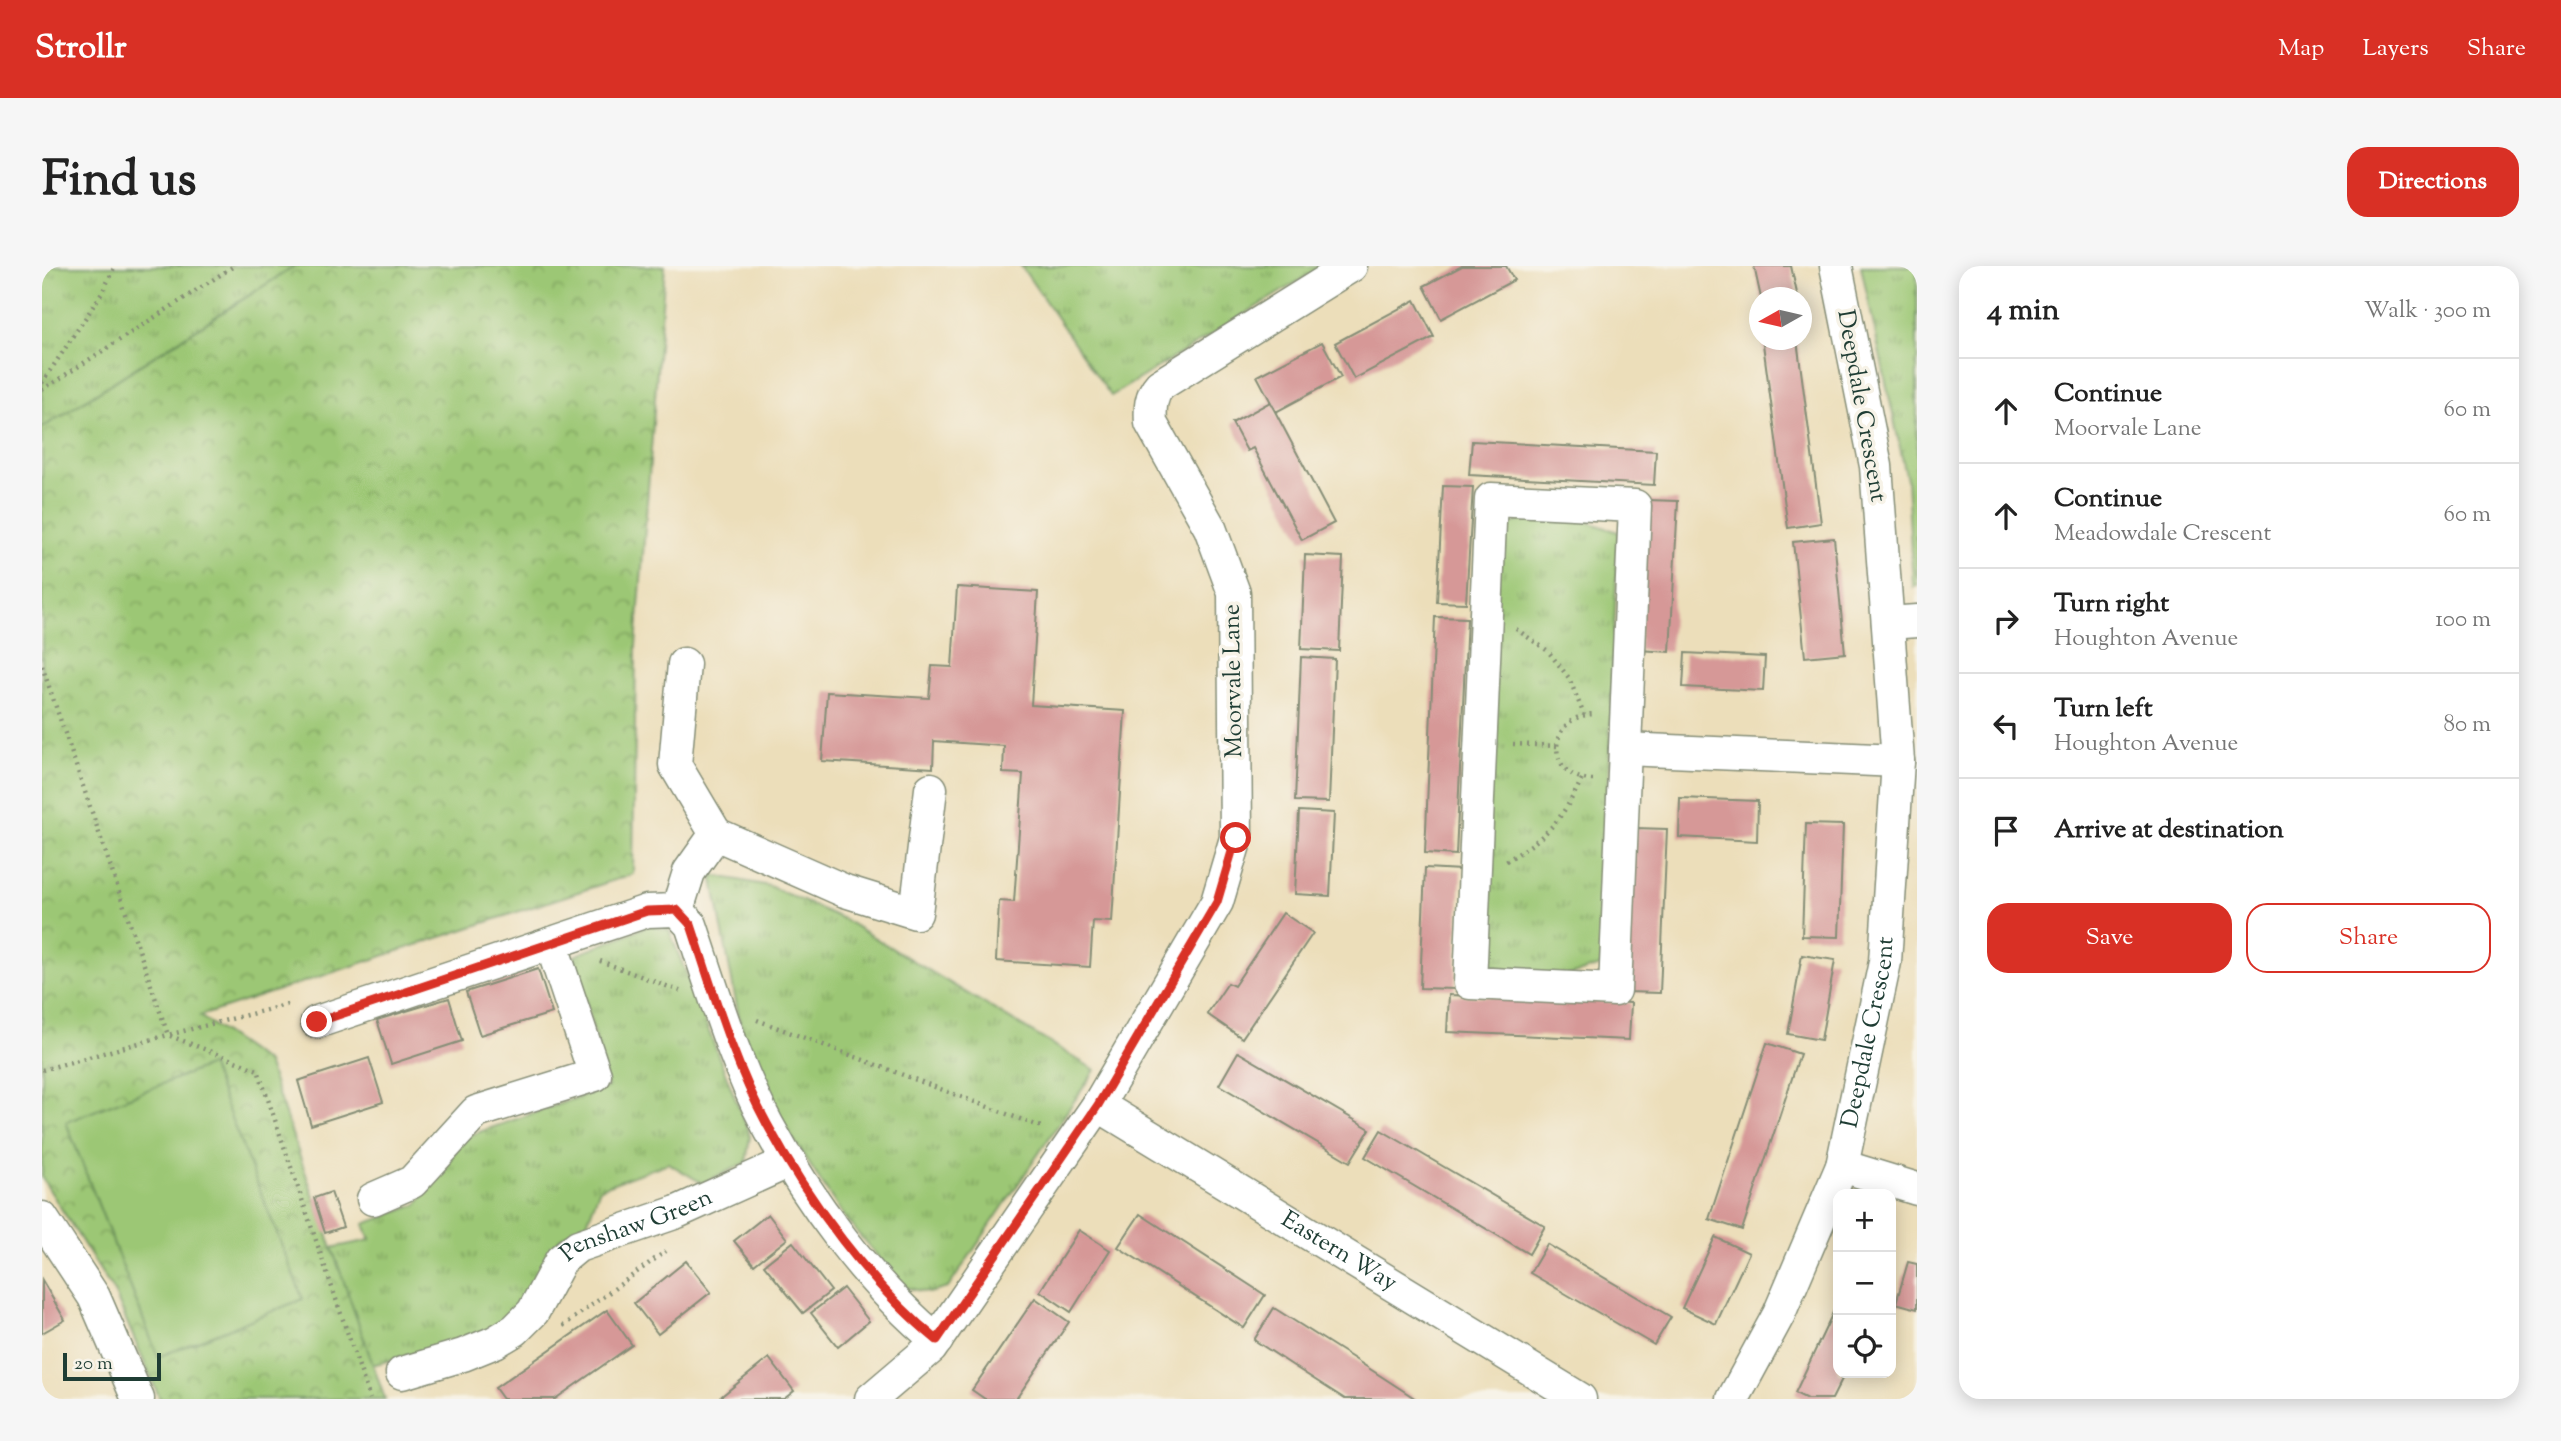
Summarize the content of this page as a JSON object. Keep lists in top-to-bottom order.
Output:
{
  "streets": {
    "street": [
      "Deepdale Crescent",
      "Moorvale Lane",
      "Penshaw Green",
      "Eastern Way"
    ]
  },
  "crossings": [
    ["Moorvale Lane", "Eastern Way"]
  ],
  "scale_bar": "20 m",
  "north": "left",
  "page": {
    "header": "Strollr",
    "nav": ["Map", "Layers", "Share"],
    "title": "Find us",
    "buttons": [
      "Directions",
      ["Save", "Share"]
    ],
    "heading": ["4 min", "Walk · 300 m"],
    "list": [
      ["Continue", "Moorvale Lane", "60 m"],
      ["Continue", "Meadowdale Crescent", "60 m"],
      ["Turn right", "Houghton Avenue", "100 m"],
      ["Turn left", "Houghton Avenue", "80 m"],
      "Arrive at destination"
    ],
    "map_buttons": ["+", "−"],
    "scale": "20 m"
  }
}
